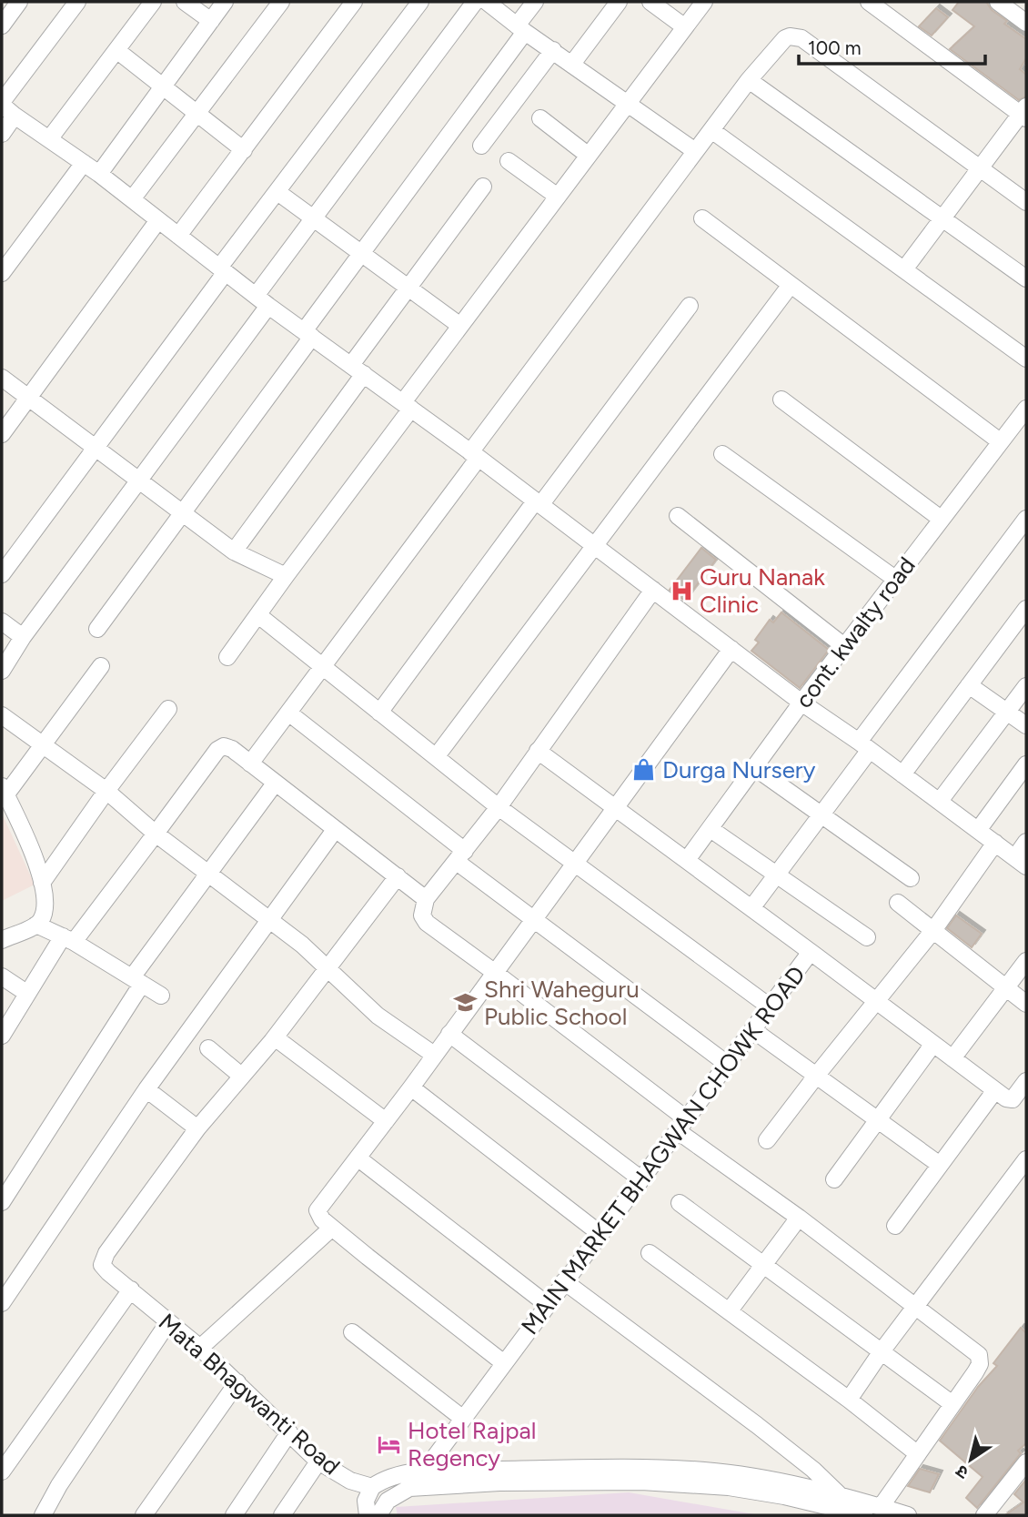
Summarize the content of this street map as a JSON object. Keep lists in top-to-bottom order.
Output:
{
  "streets": {
    "street": ["cont. kwalty road", "MAIN MARKET BHAGWAN CHOWK ROAD", "Mata Bhagwanti Road"]
  },
  "crossings": [
    ["cont. kwalty road", "MAIN MARKET BHAGWAN CHOWK ROAD"]
  ],
  "places": {
    "hospital": ["Guru Nanak Clinic"],
    "shop": ["Durga Nursery"],
    "school or university": ["Shri Waheguru Public School"],
    "hotel": ["Hotel Rajpal Regency"]
  },
  "scale_bar": "100 m",
  "north": "bottom left"
}
